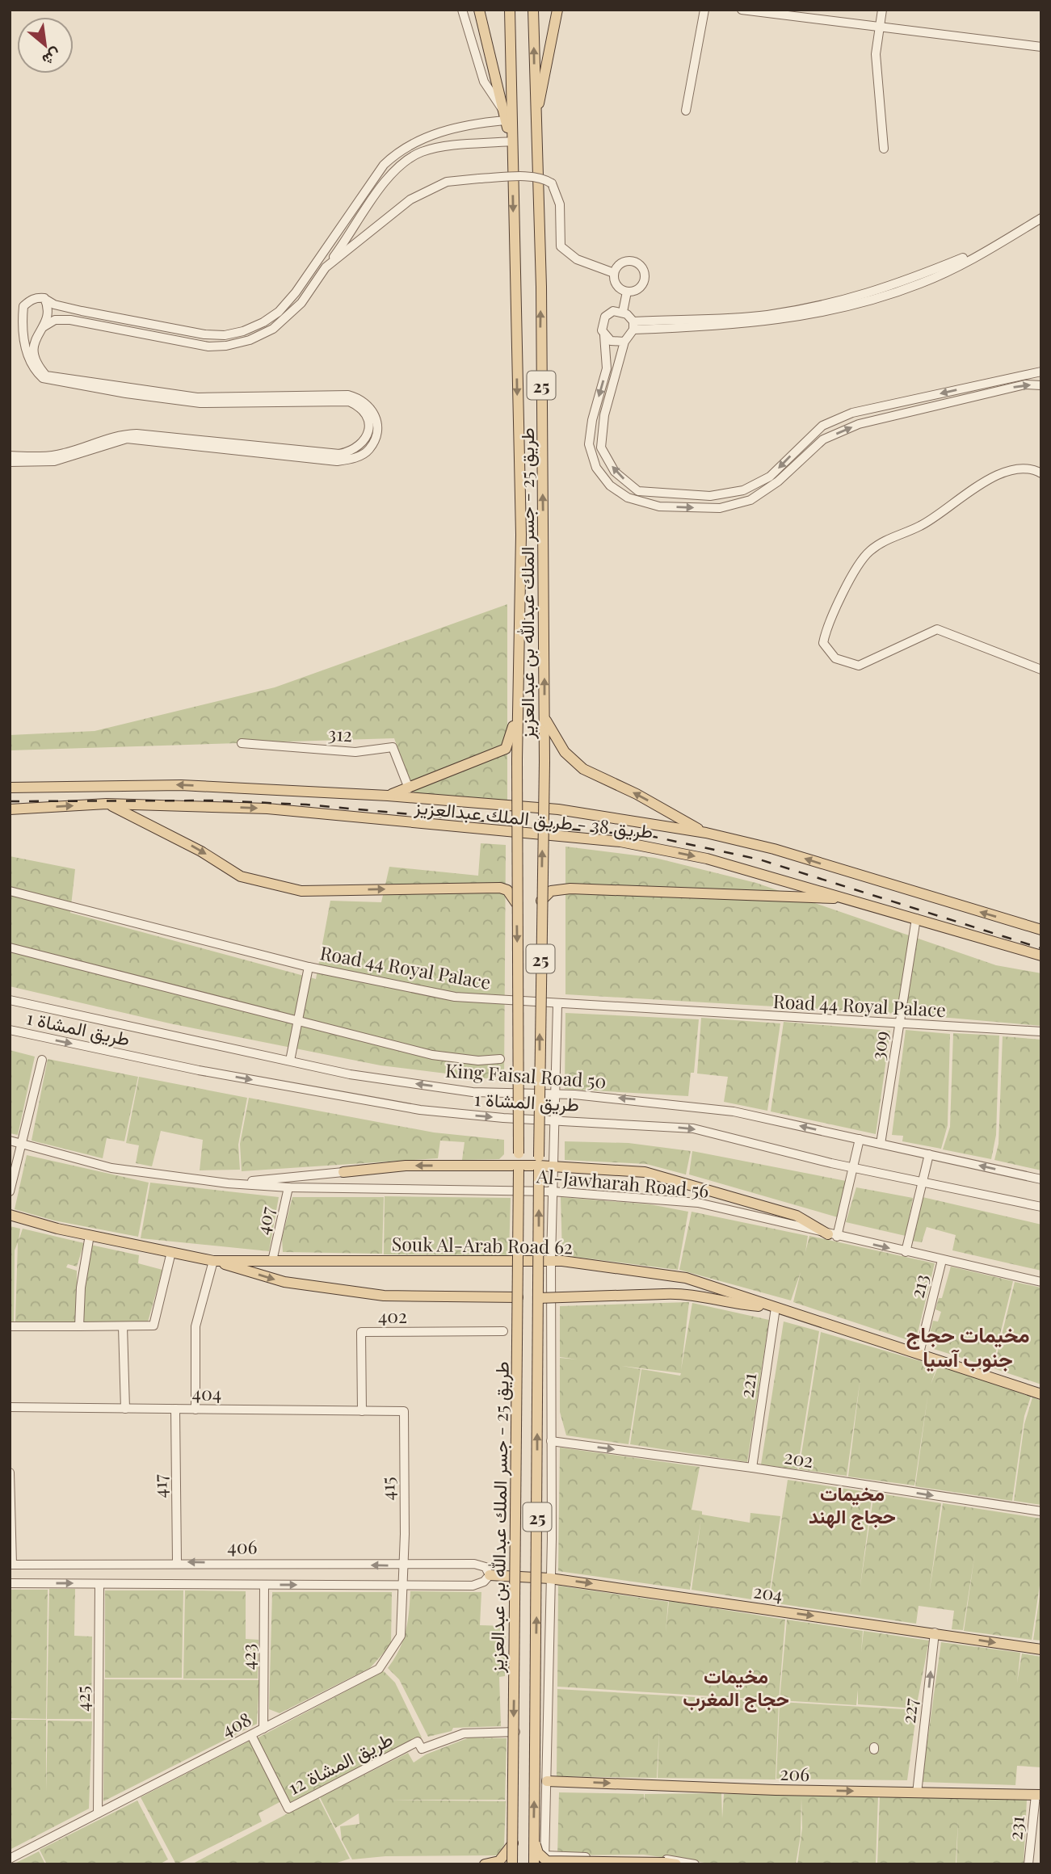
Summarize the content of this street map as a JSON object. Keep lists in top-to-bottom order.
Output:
{
  "streets": {
    "main road": [
      "25",
      "طريق 25 - جسر الملك عبدالله بن عبدالعزيز",
      "طريق 38 - طريق الملك عبدالعزيز",
      "Souk Al-Arab Road 62",
      "204",
      "206"
    ],
    "street": [
      "312",
      "Road 44 Royal Palace",
      "طريق المشاة 1",
      "309",
      "King Faisal Road 50",
      "Al-Jawharah Road 56",
      "407",
      "213",
      "402",
      "221",
      "404",
      "202",
      "417",
      "415",
      "406",
      "423",
      "425",
      "227",
      "408",
      "طريق المشاة 12",
      "231"
    ]
  },
  "crossings": [
    ["طريق 38 - طريق الملك عبدالعزيز", "309"],
    ["Road 44 Royal Palace", "309"],
    ["309", "King Faisal Road 50"],
    ["Al-Jawharah Road 56", "407"],
    ["Al-Jawharah Road 56", "213"],
    ["407", "Souk Al-Arab Road 62"],
    ["Souk Al-Arab Road 62", "213"],
    ["Souk Al-Arab Road 62", "221"],
    ["402", "404"],
    ["221", "202"],
    ["404", "417"],
    ["404", "415"],
    ["417", "406"],
    ["415", "406"],
    ["415", "408"],
    ["406", "204"],
    ["406", "423"],
    ["406", "425"],
    ["406", "408"],
    ["204", "227"],
    ["423", "408"],
    ["425", "408"],
    ["227", "206"],
    ["408", "طريق المشاة 12"],
    ["206", "231"]
  ],
  "one_way": [
    "King Faisal Road 50",
    "202",
    "204",
    "227"
  ],
  "districts": ["مخيمات حجاج جنوب آسيا", "مخيمات حجاج الهند", "مخيمات حجاج المغرب"],
  "north": "bottom right"
}
